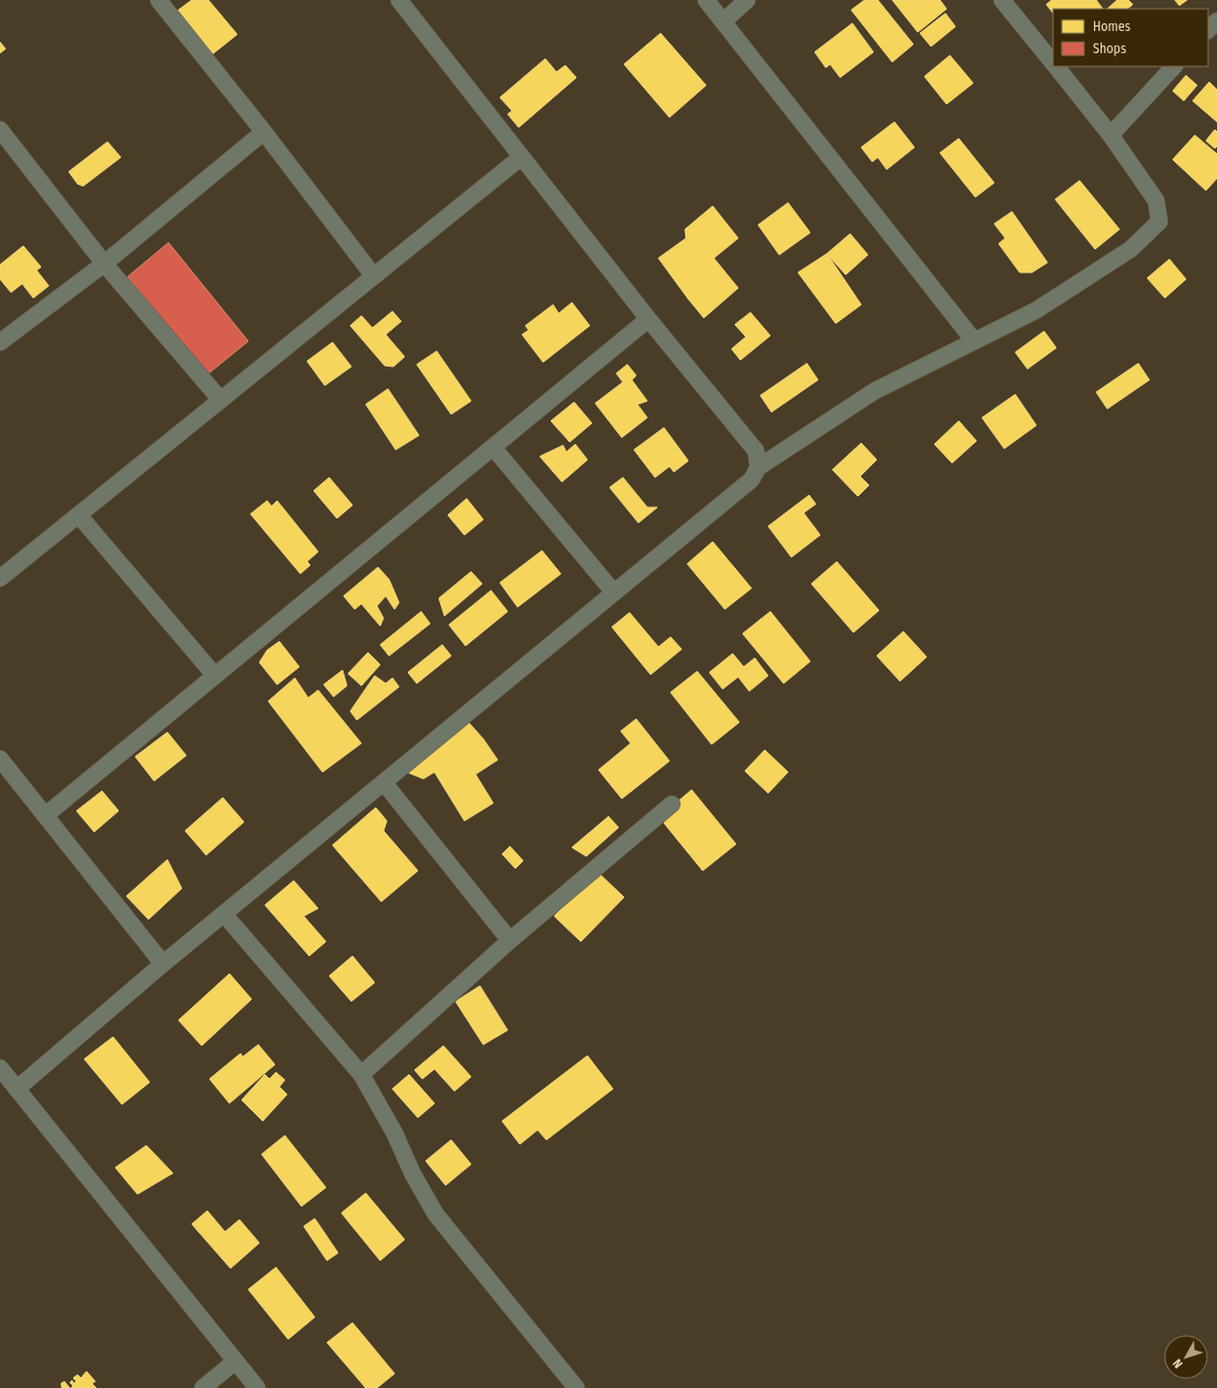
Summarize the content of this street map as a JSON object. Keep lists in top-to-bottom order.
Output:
{
  "legend": ["Homes", "Shops"],
  "north": "bottom left"
}
